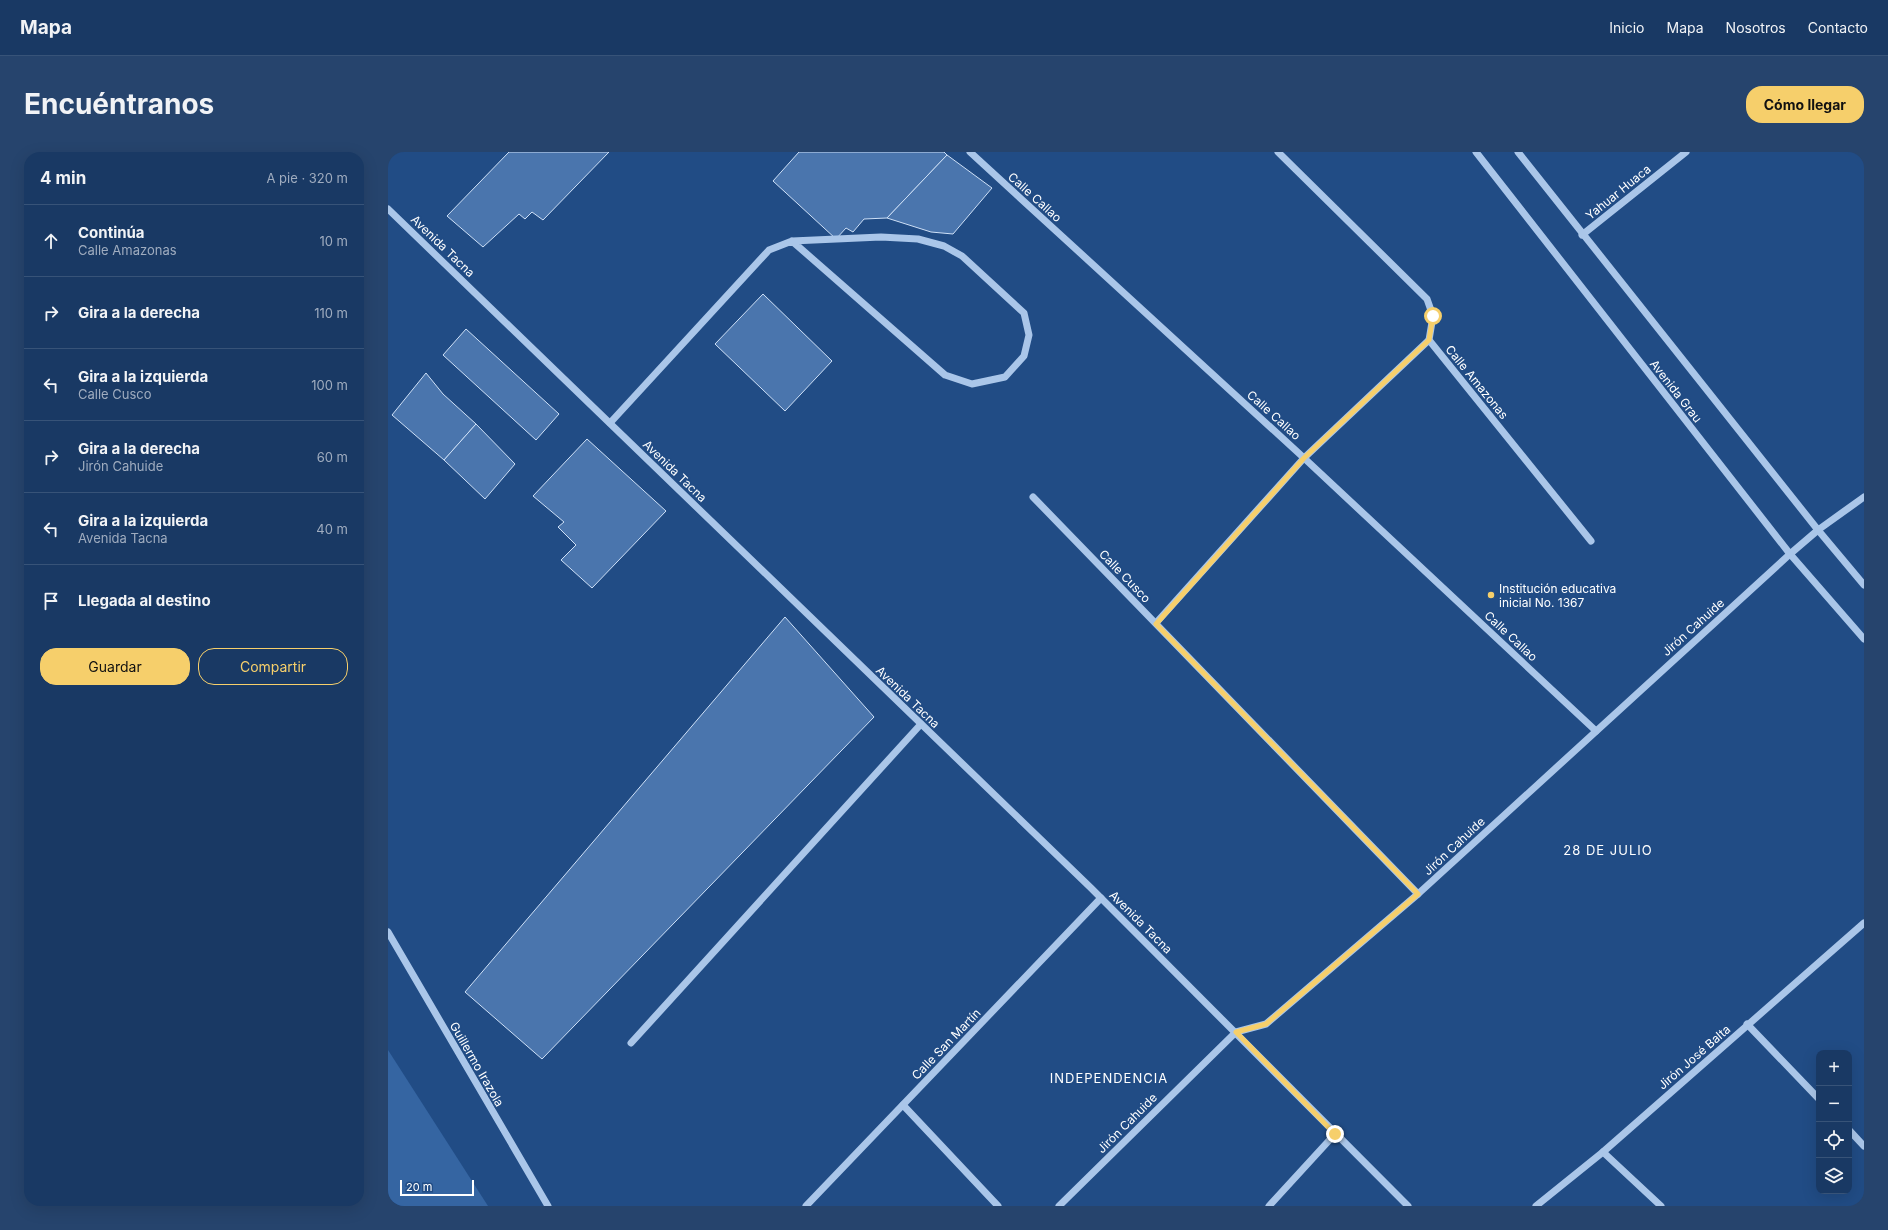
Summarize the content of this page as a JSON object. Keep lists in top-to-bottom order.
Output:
{
  "streets": {
    "street": [
      "Yahuar Huaca",
      "Calle Callao",
      "Avenida Tacna",
      "Calle Amazonas",
      "Avenida Grau",
      "Calle Cusco",
      "Jirón Cahuide",
      "Calle San Martín",
      "Jirón José Balta",
      "Guillermo Irazola"
    ]
  },
  "crossings": [
    ["Yahuar Huaca", "Avenida Grau"],
    ["Calle Callao", "Jirón Cahuide"],
    ["Avenida Tacna", "Jirón Cahuide"],
    ["Avenida Tacna", "Calle San Martín"],
    ["Avenida Grau", "Jirón Cahuide"],
    ["Calle Cusco", "Jirón Cahuide"]
  ],
  "districts": ["28 DE JULIO", "INDEPENDENCIA"],
  "places": ["Institución educativa inicial No. 1367"],
  "scale_bar": "20 m",
  "page": {
    "header": "Mapa",
    "nav": [
      "Inicio",
      "Mapa",
      "Nosotros",
      "Contacto"
    ],
    "buttons": [
      "Cómo llegar",
      ["Guardar", "Compartir"]
    ],
    "title": "Encuéntranos",
    "heading": ["4 min", "A pie · 320 m"],
    "list": [
      ["Continúa", "Calle Amazonas", "10 m"],
      ["Gira a la derecha", "110 m"],
      ["Gira a la izquierda", "Calle Cusco", "100 m"],
      ["Gira a la derecha", "Jirón Cahuide", "60 m"],
      ["Gira a la izquierda", "Avenida Tacna", "40 m"],
      "Llegada al destino"
    ],
    "map_buttons": ["+", "−"],
    "scale": "20 m"
  }
}
